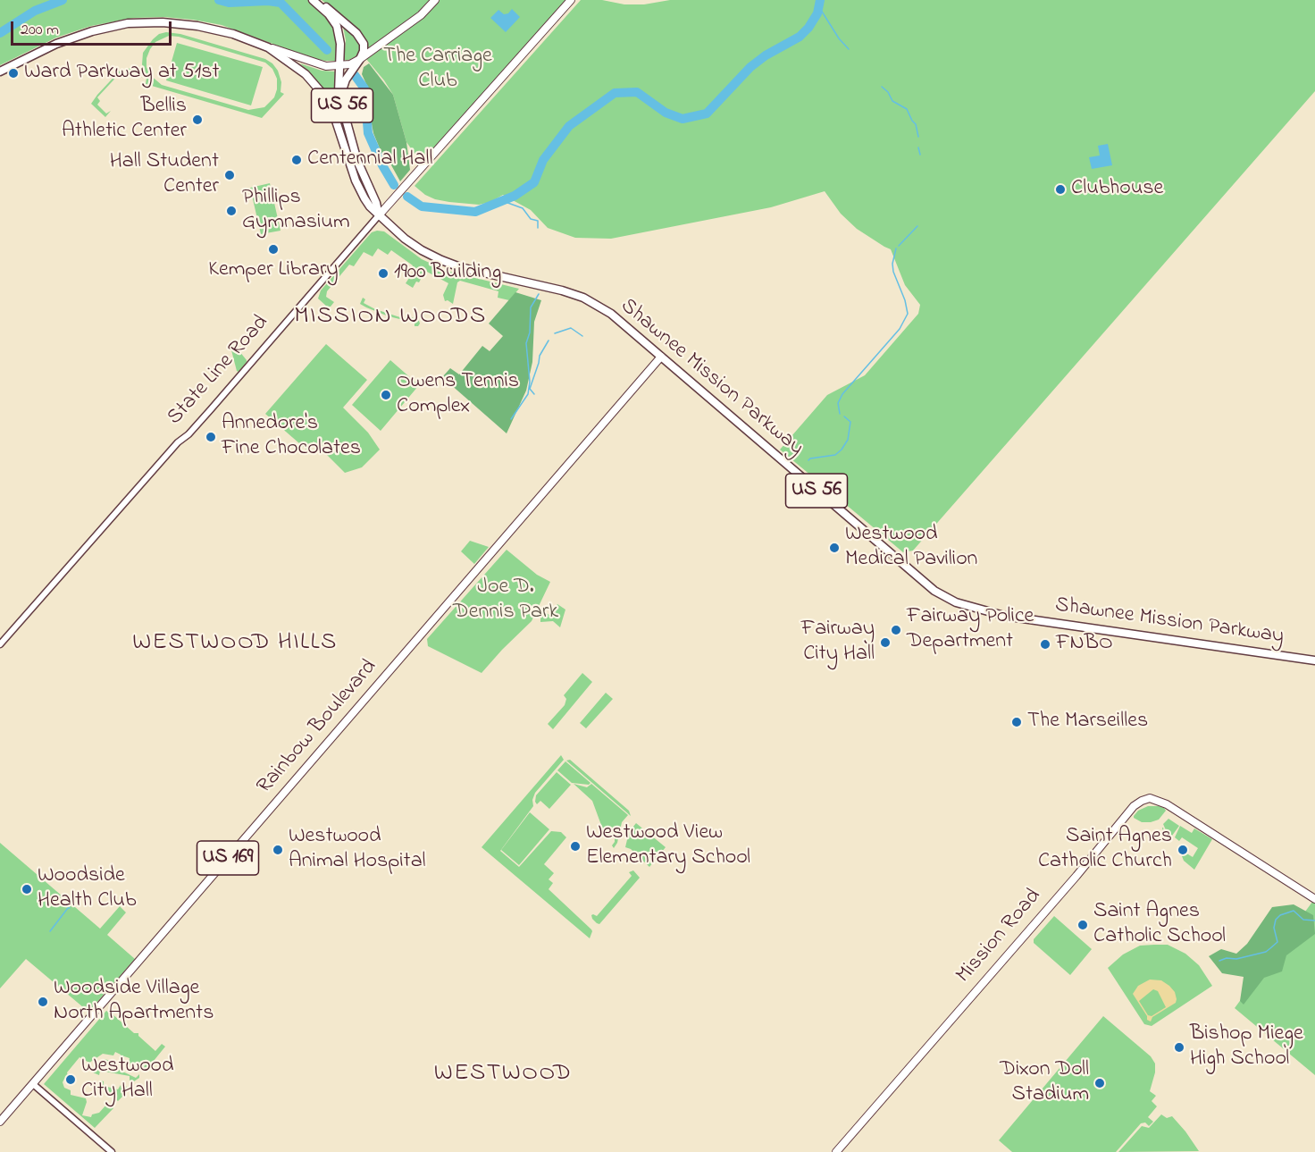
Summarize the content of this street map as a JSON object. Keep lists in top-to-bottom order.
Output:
{
  "streets": {
    "highway": ["US 56", "Shawnee Mission Parkway"],
    "main road": [
      "State Line Road",
      "Rainbow Boulevard",
      "US 169",
      "Mission Road"
    ]
  },
  "crossings": [
    ["US 56", "State Line Road"],
    ["US 56", "Shawnee Mission Parkway"],
    ["State Line Road", "Shawnee Mission Parkway"],
    ["Shawnee Mission Parkway", "Rainbow Boulevard"]
  ],
  "districts": ["MISSION WOODS", "WESTWOOD HILLS", "WESTWOOD"],
  "parks": ["The Carriage Club", "Joe D. Dennis Park"],
  "places": [
    "Ward Parkway at 51st",
    "Bellis Athletic Center",
    "Centennial Hall",
    "Hall Student Center",
    "Clubhouse",
    "Phillips Gymnasium",
    "Kemper Library",
    "1900 Building",
    "Owens Tennis Complex",
    "Annedore's Fine Chocolates",
    "Westwood Medical Pavilion",
    "Fairway Police Department",
    "Fairway City Hall",
    "FNBO",
    "The Marseilles",
    "Westwood View Elementary School",
    "Westwood Animal Hospital",
    "Saint Agnes Catholic Church",
    "Woodside Health Club",
    "Saint Agnes Catholic School",
    "Woodside Village North Apartments",
    "Bishop Miege High School",
    "Westwood City Hall",
    "Dixon Doll Stadium"
  ],
  "scale_bar": "200 m"
}
